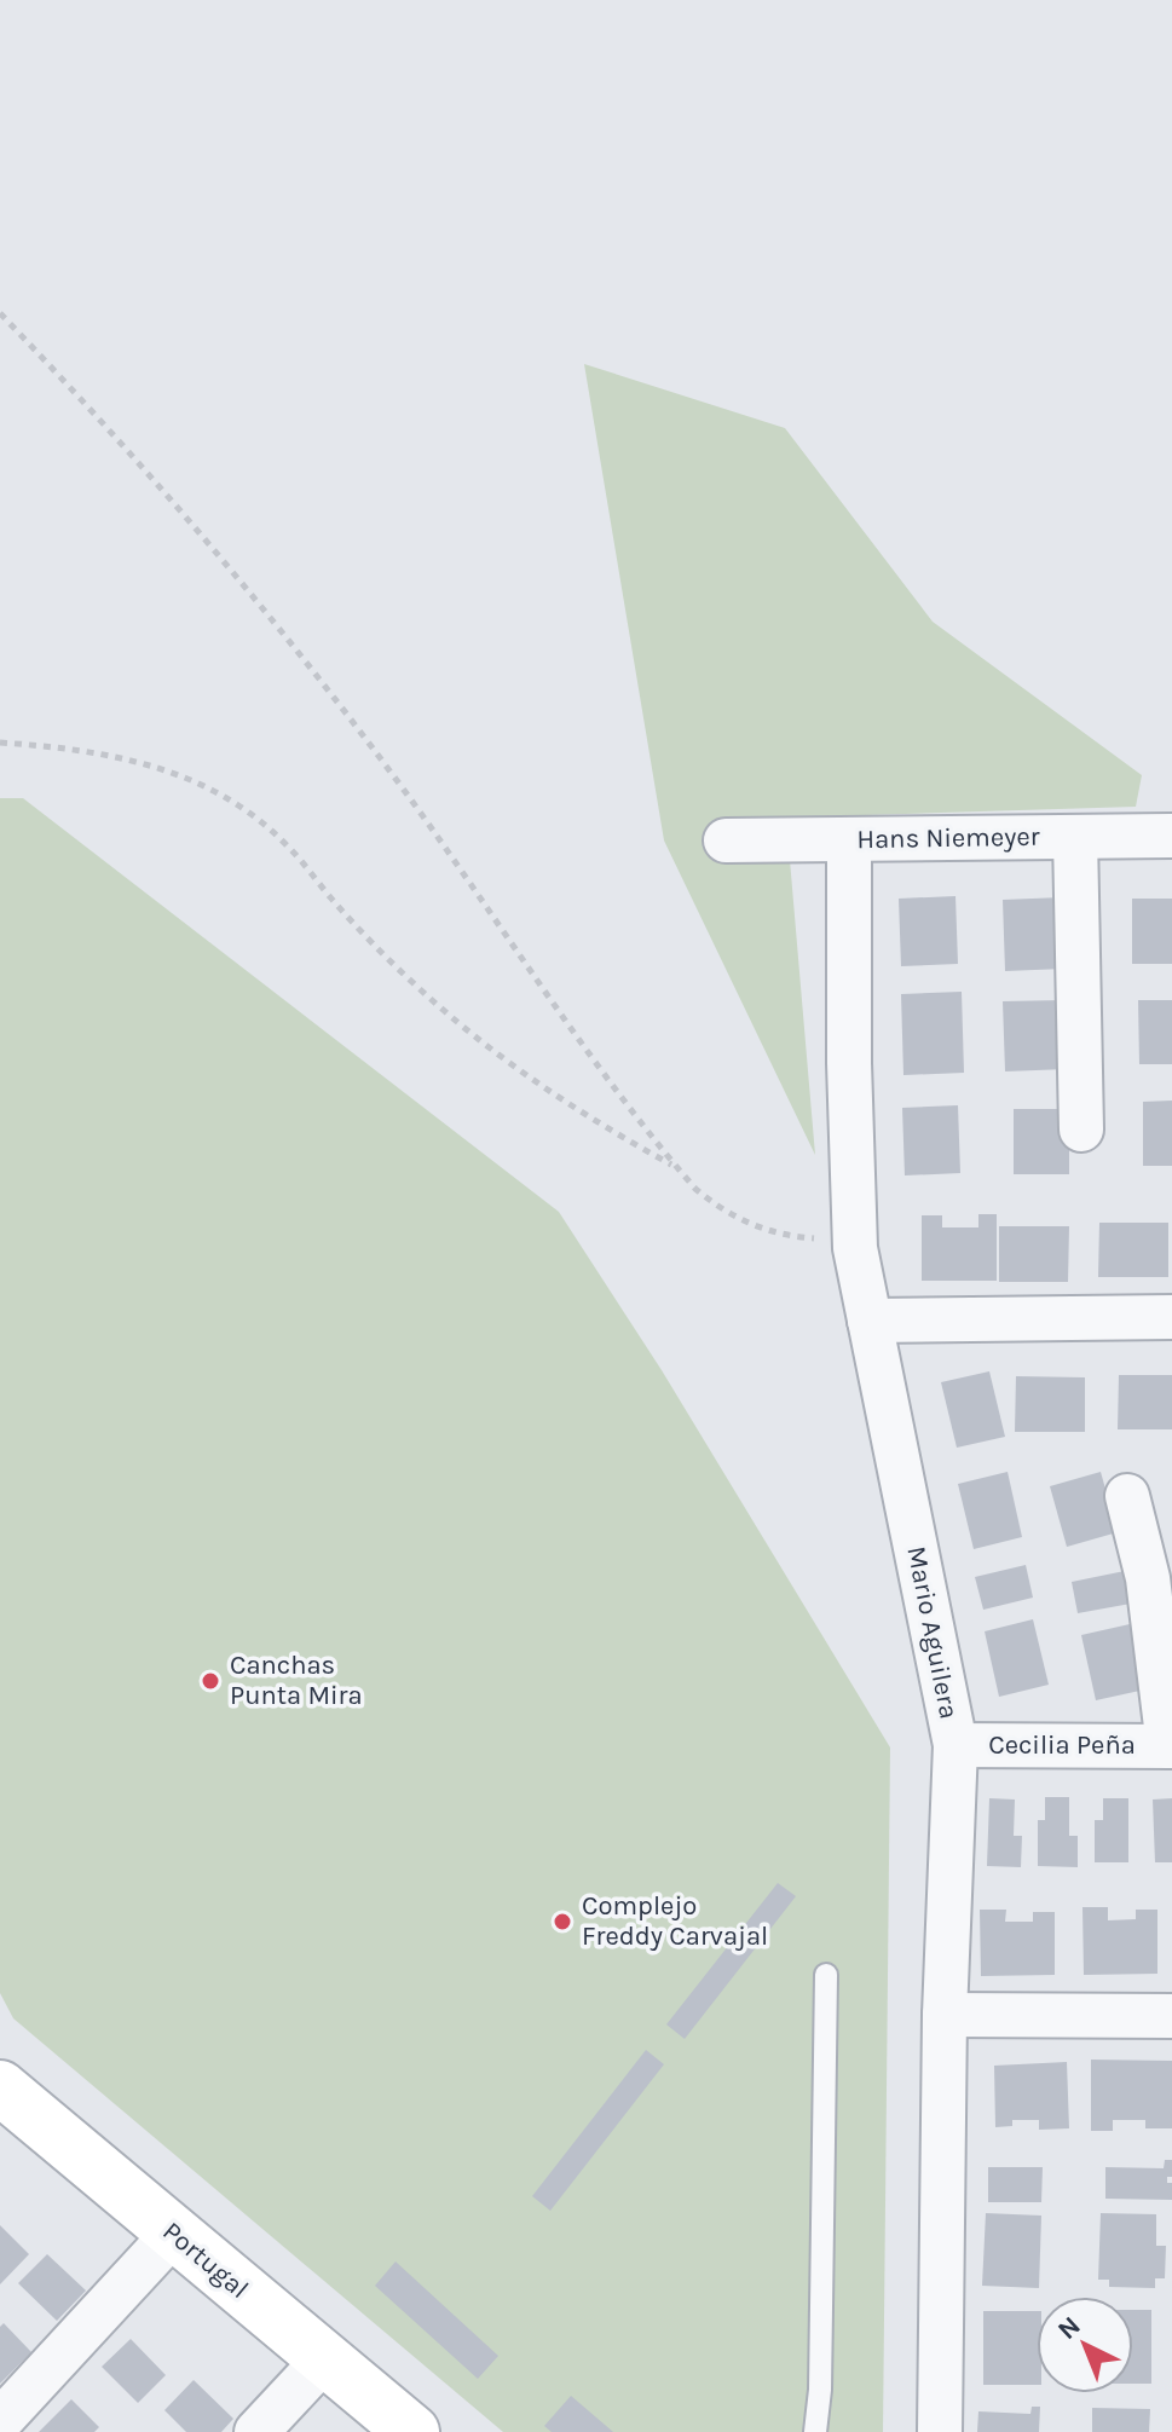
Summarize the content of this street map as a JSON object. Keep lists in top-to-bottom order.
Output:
{
  "streets": {
    "main road": ["Portugal"],
    "street": ["Hans Niemeyer", "Mario Aguilera", "Cecilia Peña"]
  },
  "crossings": [
    ["Hans Niemeyer", "Mario Aguilera"],
    ["Mario Aguilera", "Cecilia Peña"]
  ],
  "places": ["Canchas Punta Mira", "Complejo Freddy Carvajal"],
  "north": "top left"
}
